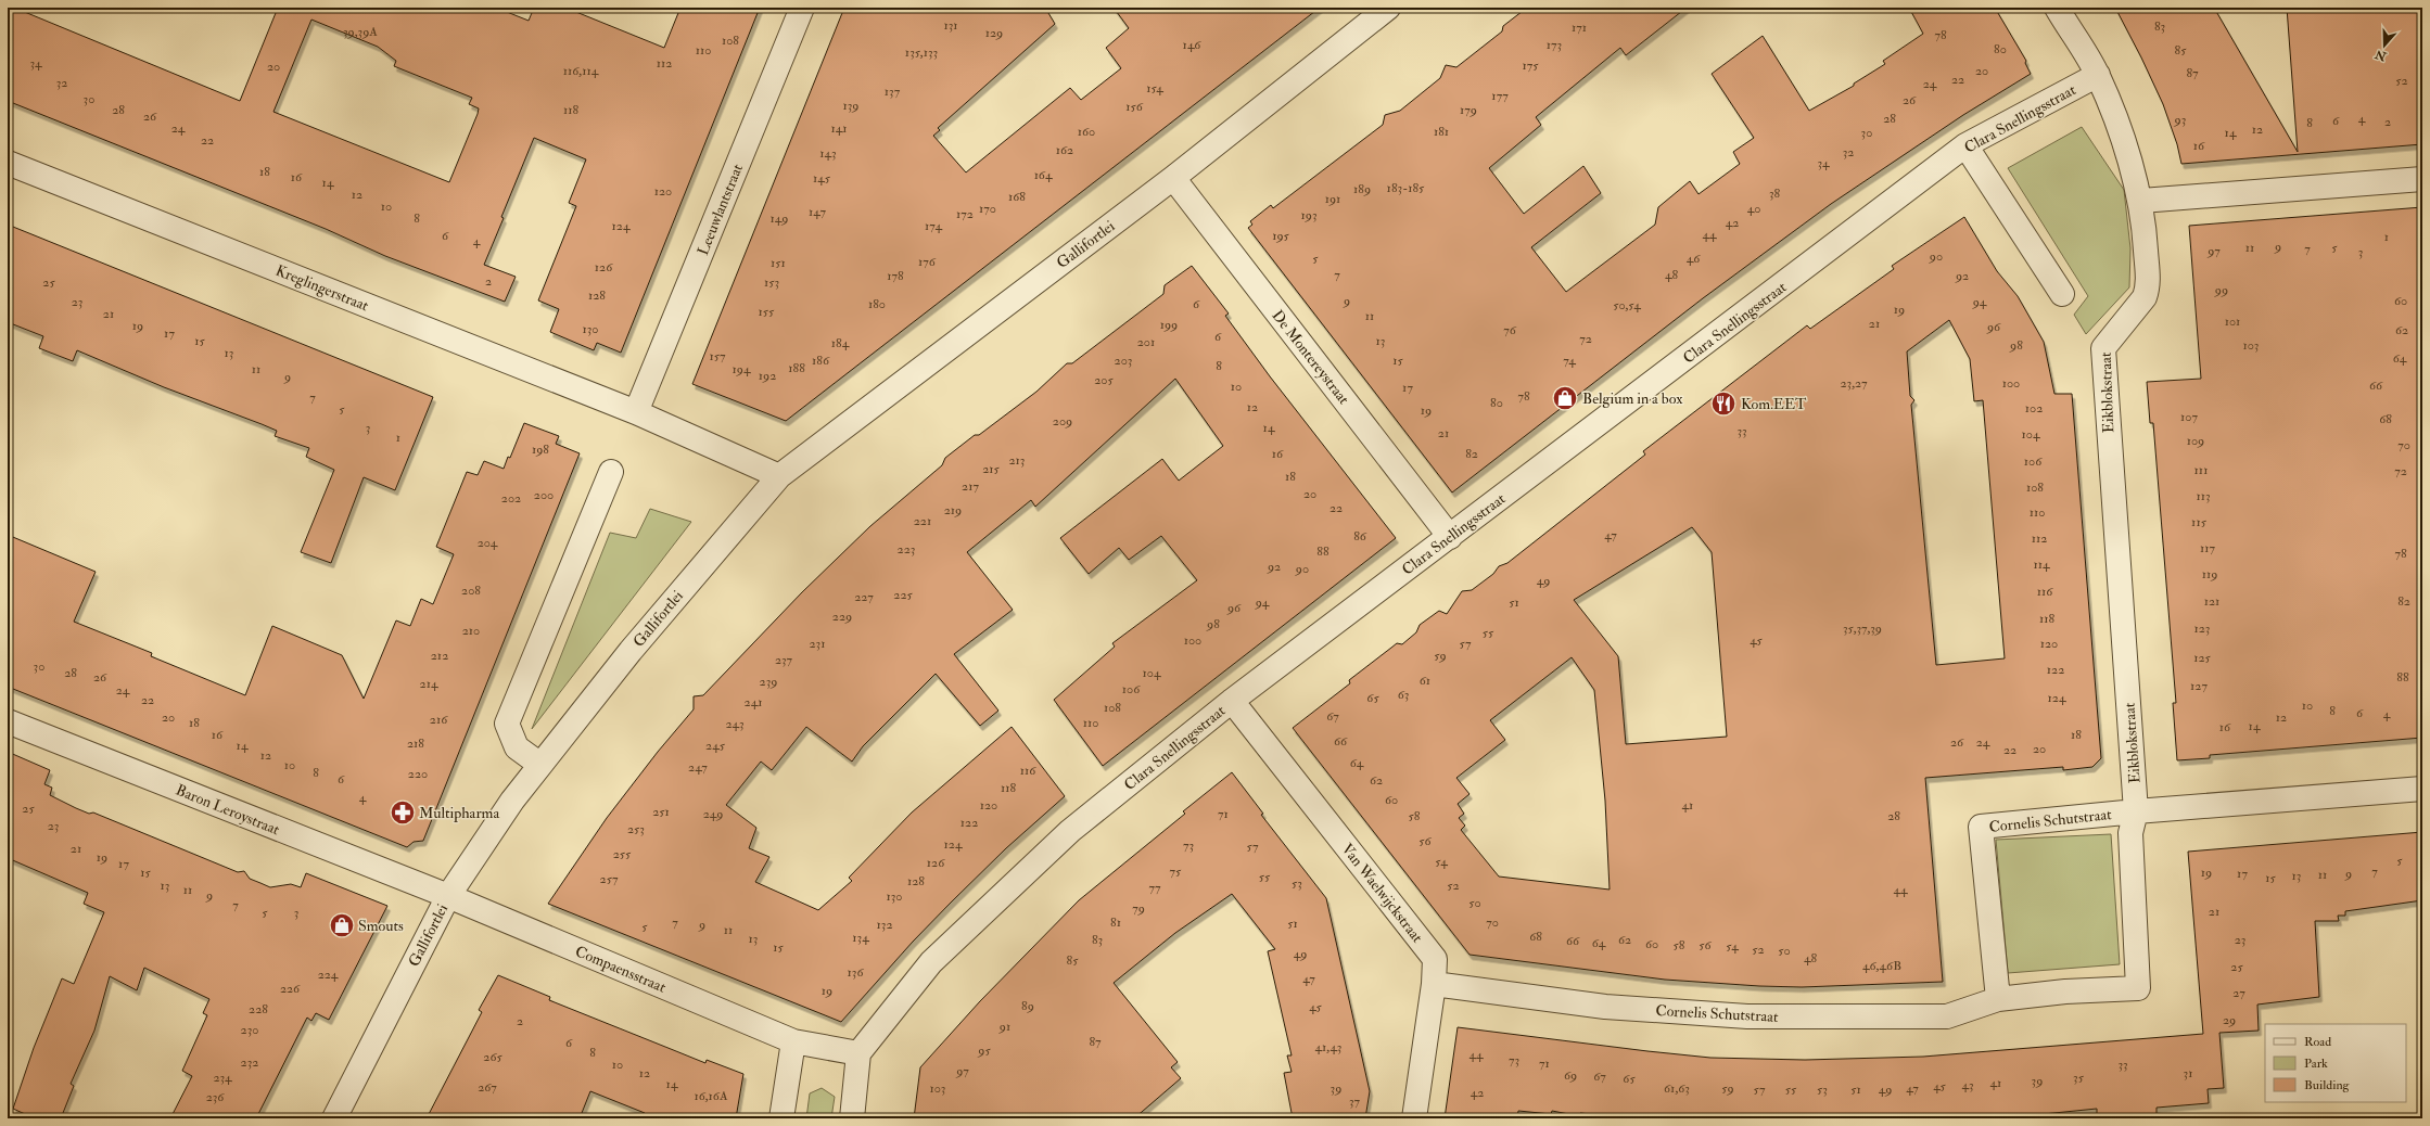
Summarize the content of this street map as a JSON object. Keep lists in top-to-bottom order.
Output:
{
  "streets": {
    "street": [
      "Clara Snellingsstraat",
      "Leeuwlantstraat",
      "Gallifortlei",
      "Kreglingerstraat",
      "De Montereystraat",
      "Eikblokstraat",
      "Baron Leroystraat",
      "Cornelis Schutstraat",
      "Van Waelwijckstraat",
      "Compaensstraat"
    ]
  },
  "crossings": [
    ["Clara Snellingsstraat", "De Montereystraat"],
    ["Clara Snellingsstraat", "Eikblokstraat"],
    ["Clara Snellingsstraat", "Van Waelwijckstraat"],
    ["Leeuwlantstraat", "Kreglingerstraat"],
    ["Gallifortlei", "De Montereystraat"],
    ["Gallifortlei", "Baron Leroystraat"],
    ["Gallifortlei", "Compaensstraat"],
    ["Eikblokstraat", "Cornelis Schutstraat"],
    ["Baron Leroystraat", "Compaensstraat"],
    ["Cornelis Schutstraat", "Van Waelwijckstraat"]
  ],
  "places": {
    "shop": ["Belgium in a box", "Smouts"],
    "restaurant": ["Kom.EET"],
    "pharmacy": ["Multipharma"]
  },
  "house_numbers": [
    "131",
    "83",
    "171",
    "39,39A",
    "129",
    "78",
    "108",
    "146",
    "173",
    "80",
    "110",
    "85",
    "135,133",
    "34",
    "112",
    "175",
    "20",
    "116,114",
    "20",
    "87",
    "22",
    "52",
    "32",
    "24",
    "154",
    "137",
    "177",
    "30",
    "26",
    "139",
    "156",
    "28",
    "118",
    "179",
    "26",
    "28",
    "4",
    "93",
    "6",
    "2",
    "8",
    "24",
    "141",
    "12",
    "160",
    "181",
    "30",
    "14",
    "22",
    "16",
    "162",
    "32",
    "143",
    "34",
    "18",
    "164",
    "16",
    "145",
    "14",
    "183-185",
    "189",
    "120",
    "38",
    "12",
    "168",
    "191",
    "10",
    "170",
    "40",
    "147",
    "172",
    "193",
    "8",
    "149",
    "42",
    "124",
    "174",
    "44",
    "6",
    "195",
    "1",
    "4",
    "9",
    "11",
    "5",
    "7",
    "97",
    "3",
    "90",
    "5",
    "46",
    "176",
    "151",
    "126",
    "7",
    "48",
    "178",
    "92",
    "2",
    "25",
    "153",
    "99",
    "128",
    "9",
    "60",
    "23",
    "94",
    "180",
    "6",
    "50,54",
    "19",
    "155",
    "21",
    "11",
    "101",
    "21",
    "199",
    "19",
    "96",
    "130",
    "76",
    "62",
    "17",
    "6",
    "72",
    "15",
    "13",
    "201",
    "184",
    "98",
    "103",
    "13",
    "157",
    "64",
    "186",
    "203",
    "15",
    "74",
    "8",
    "188",
    "11",
    "194",
    "192",
    "9",
    "205",
    "23,27",
    "100",
    "66",
    "10",
    "17",
    "78",
    "7",
    "80",
    "12",
    "102",
    "5",
    "19",
    "107",
    "68",
    "209",
    "3",
    "14",
    "33",
    "21",
    "104",
    "1",
    "109",
    "70",
    "198",
    "16",
    "82",
    "213",
    "106",
    "215",
    "111",
    "72",
    "18",
    "217",
    "108",
    "20",
    "200",
    "113",
    "202",
    "22",
    "219",
    "110",
    "221",
    "115",
    "47",
    "86",
    "112",
    "204",
    "117",
    "223",
    "88",
    "78",
    "114",
    "92",
    "90",
    "119",
    "49",
    "208",
    "116",
    "225",
    "227",
    "121",
    "82",
    "94",
    "51",
    "96",
    "229",
    "118",
    "98",
    "35,37,39",
    "123",
    "210",
    "55",
    "100",
    "45",
    "231",
    "57",
    "120",
    "212",
    "59",
    "125",
    "237",
    "30",
    "122",
    "28",
    "104",
    "26",
    "88",
    "61",
    "239",
    "214",
    "127",
    "106",
    "24",
    "63",
    "65",
    "124",
    "22",
    "241",
    "10",
    "108",
    "8",
    "6",
    "4",
    "67",
    "20",
    "12",
    "216",
    "18",
    "110",
    "243",
    "14",
    "16",
    "16",
    "18",
    "66",
    "26",
    "24",
    "218",
    "14",
    "245",
    "20",
    "22",
    "12",
    "64",
    "10",
    "247",
    "116",
    "8",
    "220",
    "6",
    "62",
    "118",
    "4",
    "60",
    "120",
    "41",
    "25",
    "251",
    "249",
    "71",
    "58",
    "28",
    "122",
    "23",
    "253",
    "56",
    "124",
    "73",
    "57",
    "21",
    "255",
    "19",
    "5",
    "54",
    "126",
    "17",
    "75",
    "7",
    "15",
    "19",
    "17",
    "9",
    "11",
    "13",
    "55",
    "15",
    "257",
    "128",
    "53",
    "13",
    "52",
    "77",
    "11",
    "44",
    "9",
    "130",
    "50",
    "7",
    "79",
    "21",
    "5",
    "3",
    "7",
    "81",
    "70",
    "51",
    "9",
    "132",
    "5",
    "11",
    "68",
    "134",
    "13",
    "83",
    "62",
    "23",
    "66",
    "64",
    "60",
    "58",
    "56",
    "54",
    "15",
    "52",
    "50",
    "49",
    "48",
    "85",
    "46,46B",
    "25",
    "136",
    "224",
    "47",
    "226",
    "19",
    "27",
    "89",
    "45",
    "228",
    "29",
    "2",
    "91",
    "230",
    "87",
    "6",
    "41,43",
    "95",
    "8",
    "44",
    "265",
    "73",
    "232",
    "71",
    "10",
    "33",
    "97",
    "12",
    "31",
    "69",
    "67",
    "234",
    "35",
    "65",
    "39",
    "41",
    "14",
    "43",
    "45",
    "267",
    "103",
    "39",
    "61,63",
    "59",
    "47",
    "57",
    "55",
    "53",
    "51",
    "49",
    "42",
    "16,16A",
    "236",
    "37"
  ],
  "legend": ["Road", "Park", "Building"],
  "north": "bottom"
}
